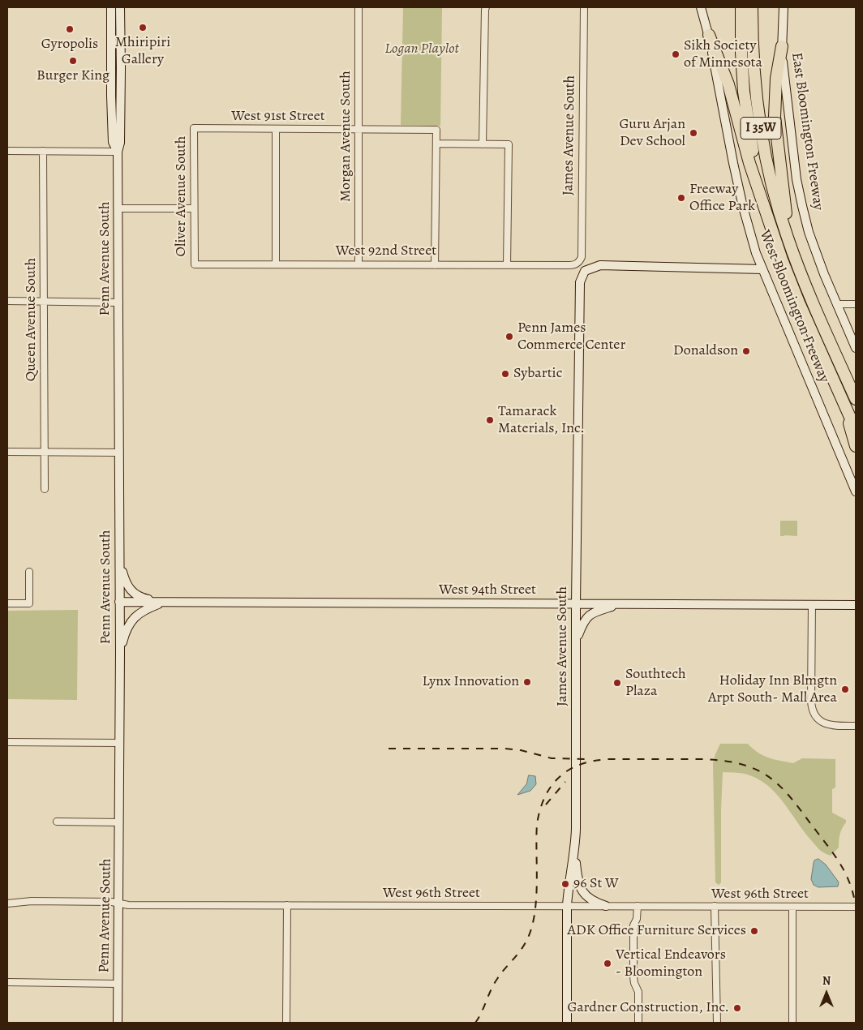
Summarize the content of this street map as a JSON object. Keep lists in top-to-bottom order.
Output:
{
  "streets": {
    "highway": ["I 35W"],
    "street": [
      "West 91st Street",
      "East Bloomington Freeway",
      "James Avenue South",
      "Morgan Avenue South",
      "Oliver Avenue South",
      "West 92nd Street",
      "Penn Avenue South",
      "West Bloomington Freeway",
      "Queen Avenue South",
      "West 94th Street",
      "West 96th Street"
    ]
  },
  "crossings": [
    ["West 91st Street", "Morgan Avenue South"],
    ["West 91st Street", "Oliver Avenue South"],
    ["James Avenue South", "West 92nd Street"],
    ["James Avenue South", "West Bloomington Freeway"],
    ["James Avenue South", "West 94th Street"],
    ["James Avenue South", "West 96th Street"],
    ["Morgan Avenue South", "West 92nd Street"],
    ["Oliver Avenue South", "West 92nd Street"],
    ["Penn Avenue South", "West 94th Street"],
    ["Penn Avenue South", "West 96th Street"]
  ],
  "parks": ["Logan Playlot"],
  "places": [
    "Mhiripiri Gallery",
    "Gyropolis",
    "Sikh Society of Minnesota",
    "Burger King",
    "Guru Arjan Dev School",
    "Freeway Office Park",
    "Penn James Commerce Center",
    "Donaldson",
    "Sybartic",
    "Tamarack Materials, Inc.",
    "Lynx Innovation",
    "Southtech Plaza",
    "Holiday Inn Blmgtn Arpt South- Mall Area",
    "96 St W",
    "ADK Office Furniture Services",
    "Vertical Endeavors - Bloomington",
    "Gardner Construction, Inc."
  ],
  "north": "top"
}
